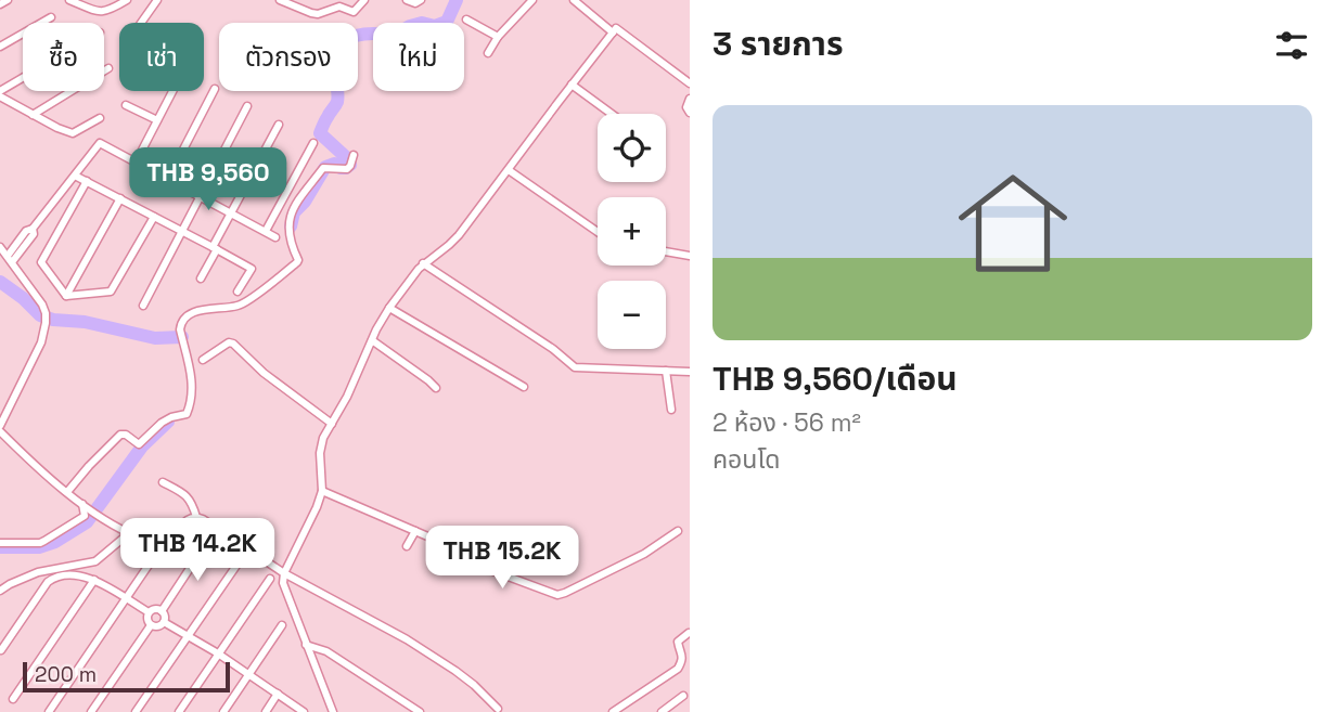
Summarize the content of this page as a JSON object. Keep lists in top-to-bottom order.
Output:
{
  "scale_bar": "200 m",
  "page": {
    "heading": "3 รายการ",
    "chip": [
      "ซื้อ",
      "เช่า",
      "ตัวกรอง",
      "ใหม่"
    ],
    "list": [
      {
        "name": "THB 9,560/เดือน",
        "note": "2 ห้อง · 56 m² · คอนโด"
      }
    ],
    "map_buttons": ["+", "−"],
    "price": ["THB 9,560", "THB 14.2K", "THB 15.2K"],
    "scale": "200 m"
  }
}
